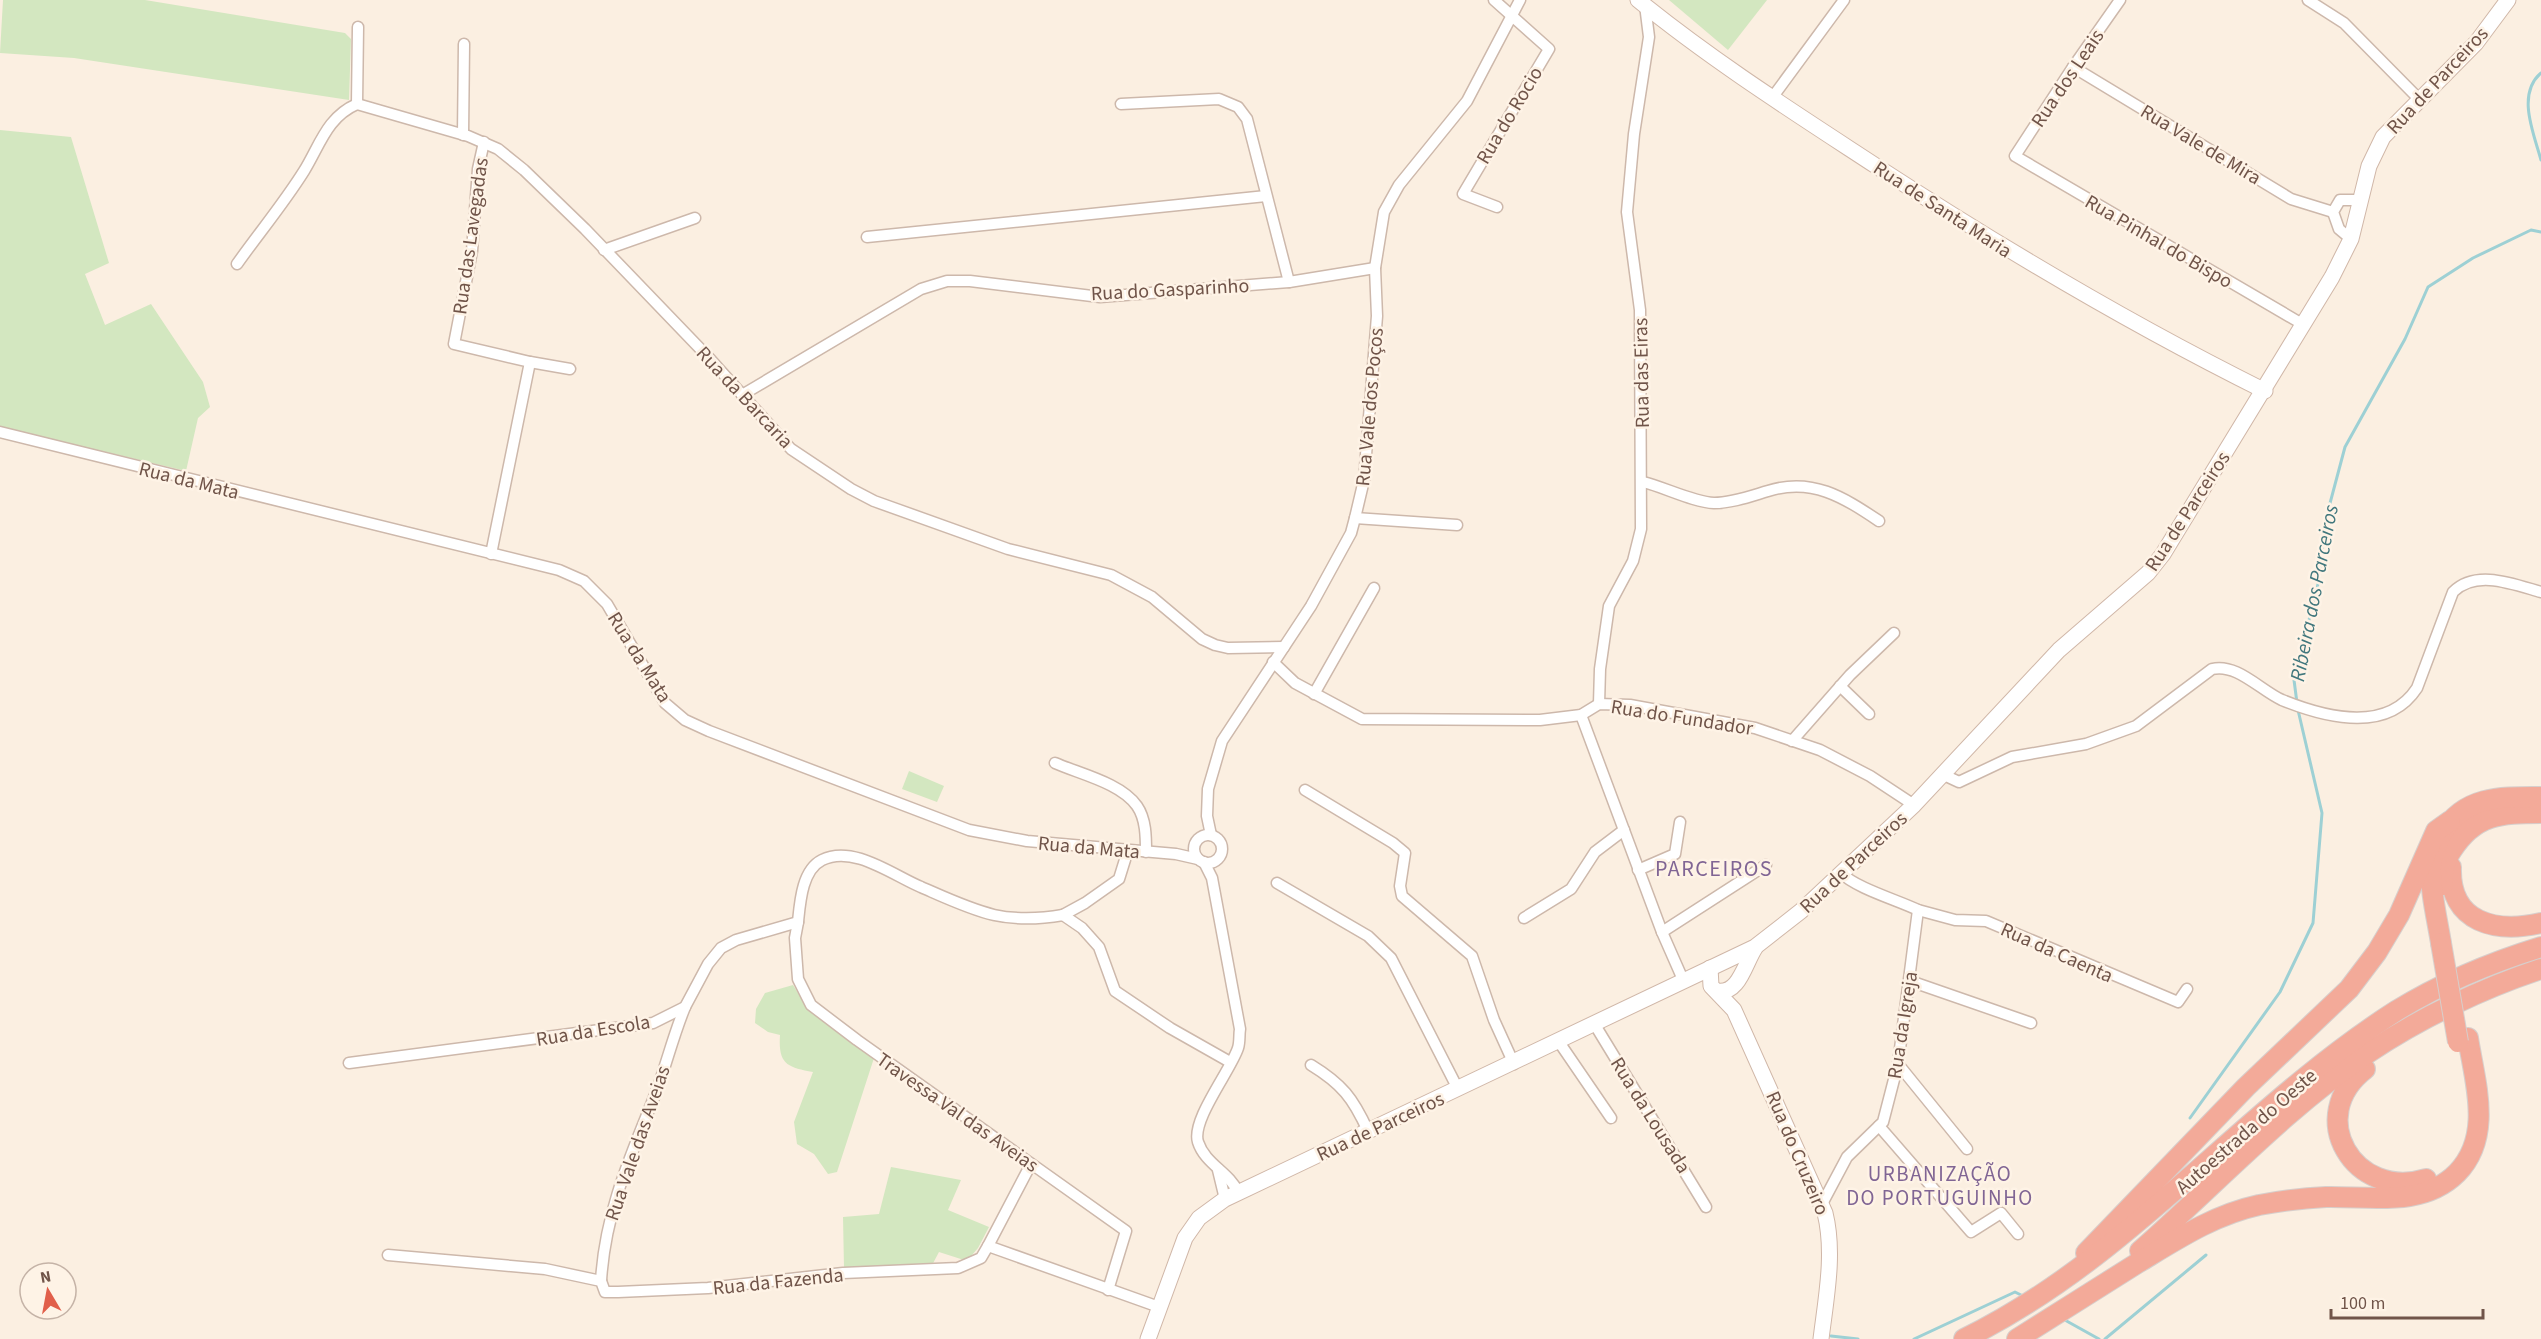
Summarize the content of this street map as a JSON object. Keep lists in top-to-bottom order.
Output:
{
  "streets": {
    "highway": ["Autoestrada do Oeste"],
    "main road": ["Rua de Parceiros", "Rua de Santa Maria", "Rua do Cruzeiro"],
    "street": [
      "Rua dos Leais",
      "Rua do Rocio",
      "Rua Vale de Mira",
      "Rua das Lavegadas",
      "Rua Pinhal do Bispo",
      "Rua do Gasparinho",
      "Rua das Eiras",
      "Rua da Barcaria",
      "Rua Vale dos Poços",
      "Rua da Mata",
      "Rua do Fundador",
      "Rua da Caenta",
      "Rua da Igreja",
      "Rua da Escola",
      "Travessa Val das Aveias",
      "Rua da Lousada",
      "Rua Vale das Aveias",
      "Rua da Fazenda"
    ]
  },
  "crossings": [
    ["Rua dos Leais", "Rua Vale de Mira"],
    ["Rua dos Leais", "Rua Pinhal do Bispo"],
    ["Rua de Parceiros", "Rua de Santa Maria"],
    ["Rua de Parceiros", "Rua Pinhal do Bispo"],
    ["Rua de Parceiros", "Rua do Fundador"],
    ["Rua de Parceiros", "Rua da Lousada"],
    ["Rua de Parceiros", "Rua do Cruzeiro"],
    ["Rua do Rocio", "Rua Vale dos Poços"],
    ["Rua de Santa Maria", "Rua das Eiras"],
    ["Rua das Lavegadas", "Rua da Barcaria"],
    ["Rua do Gasparinho", "Rua da Barcaria"],
    ["Rua do Gasparinho", "Rua Vale dos Poços"],
    ["Rua das Eiras", "Rua do Fundador"],
    ["Rua da Barcaria", "Rua Vale dos Poços"],
    ["Rua Vale dos Poços", "Rua da Mata"],
    ["Rua Vale dos Poços", "Rua do Fundador"],
    ["Rua da Caenta", "Rua da Igreja"],
    ["Rua da Igreja", "Rua do Cruzeiro"],
    ["Rua da Escola", "Rua Vale das Aveias"],
    ["Rua Vale das Aveias", "Rua da Fazenda"]
  ],
  "districts": ["PARCEIROS", "URBANIZAÇÃO DO PORTUGUINHO"],
  "water": ["Ribeira dos Parceiros"],
  "scale_bar": "100 m",
  "north": "top"
}
